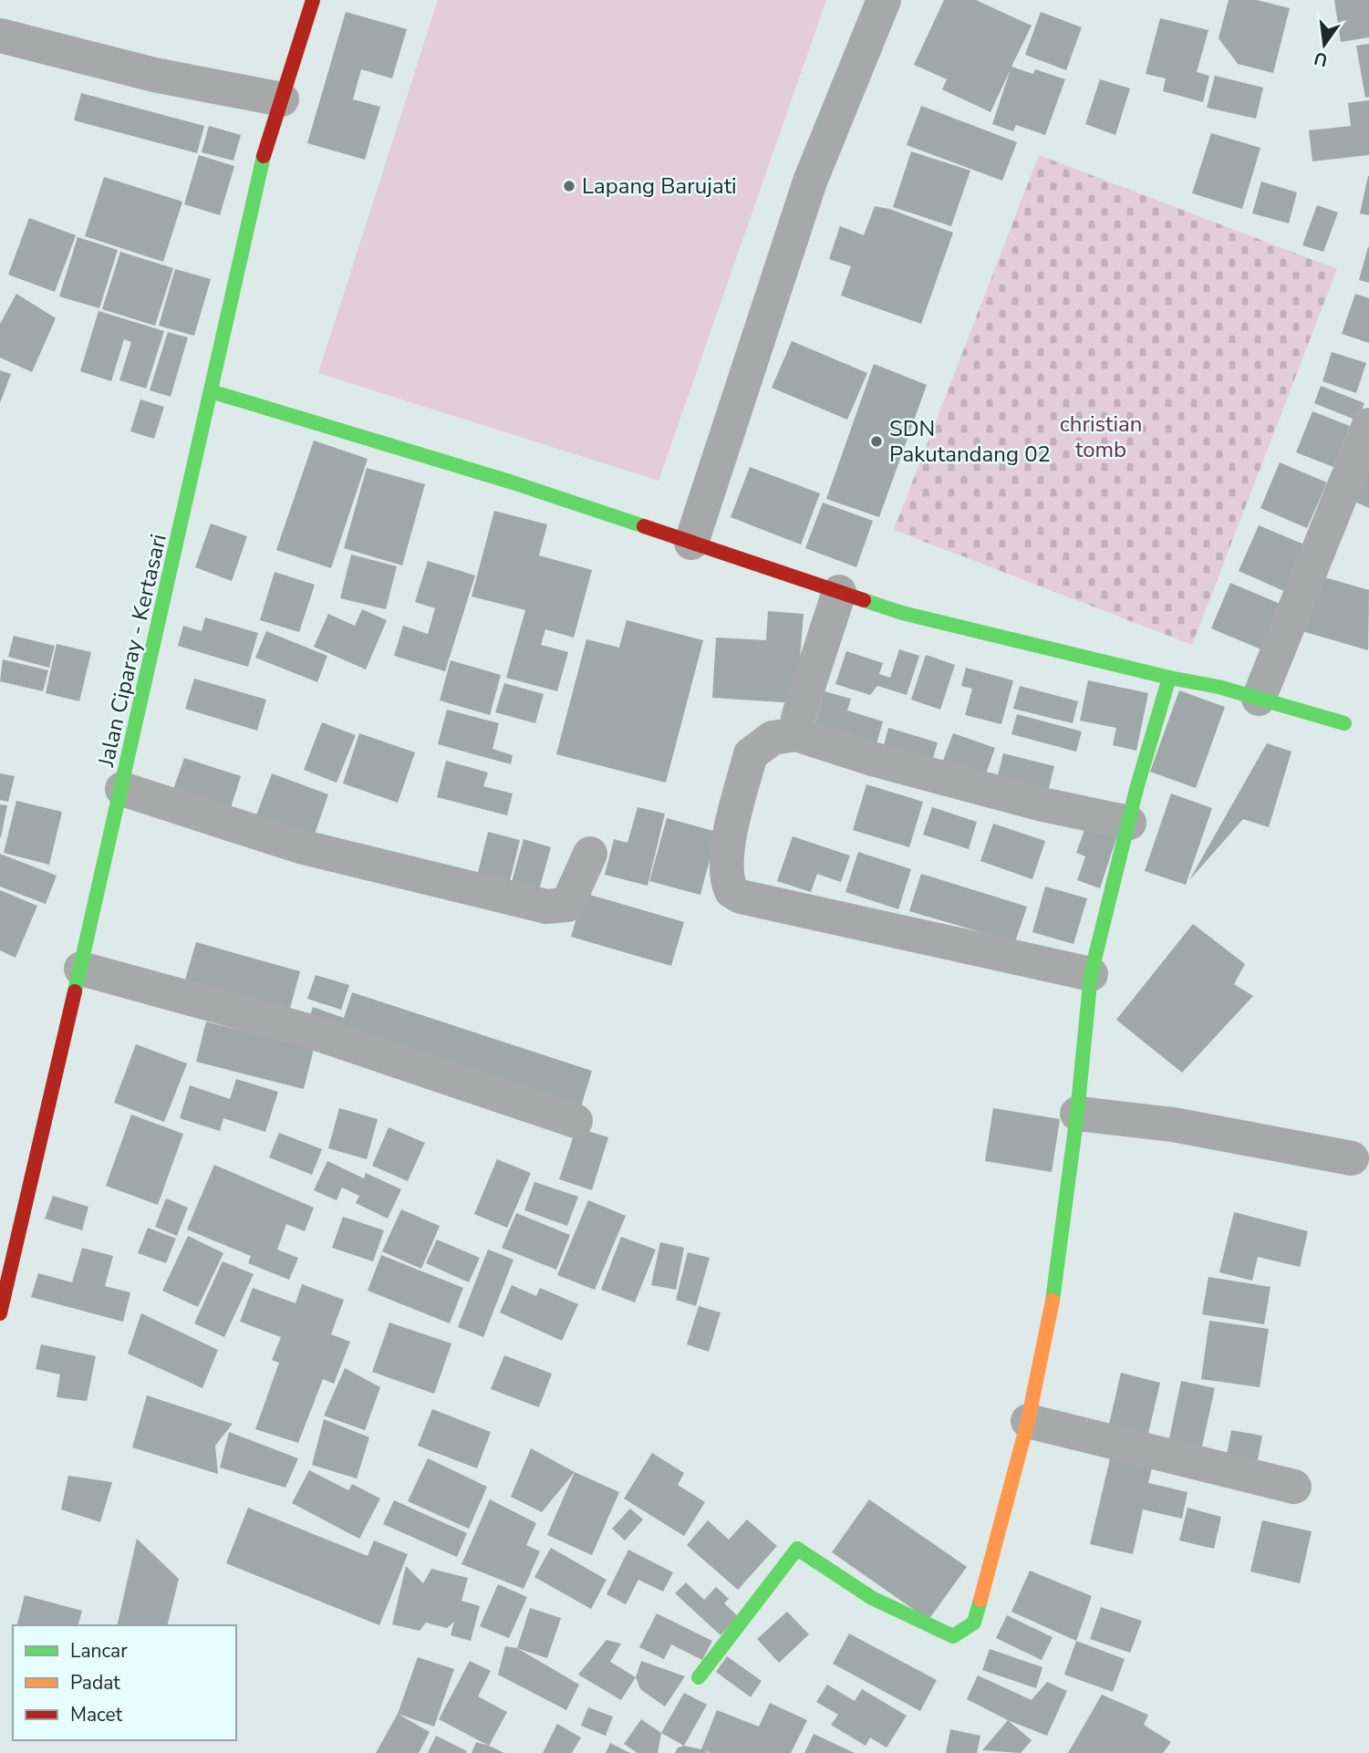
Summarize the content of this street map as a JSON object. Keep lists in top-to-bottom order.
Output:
{
  "streets": {
    "street": ["Jalan Ciparay - Kertasari"]
  },
  "parks": ["christian tomb"],
  "places": ["Lapang Barujati", "SDN Pakutandang 02"],
  "legend": ["Lancar", "Padat", "Macet"],
  "north": "bottom"
}
